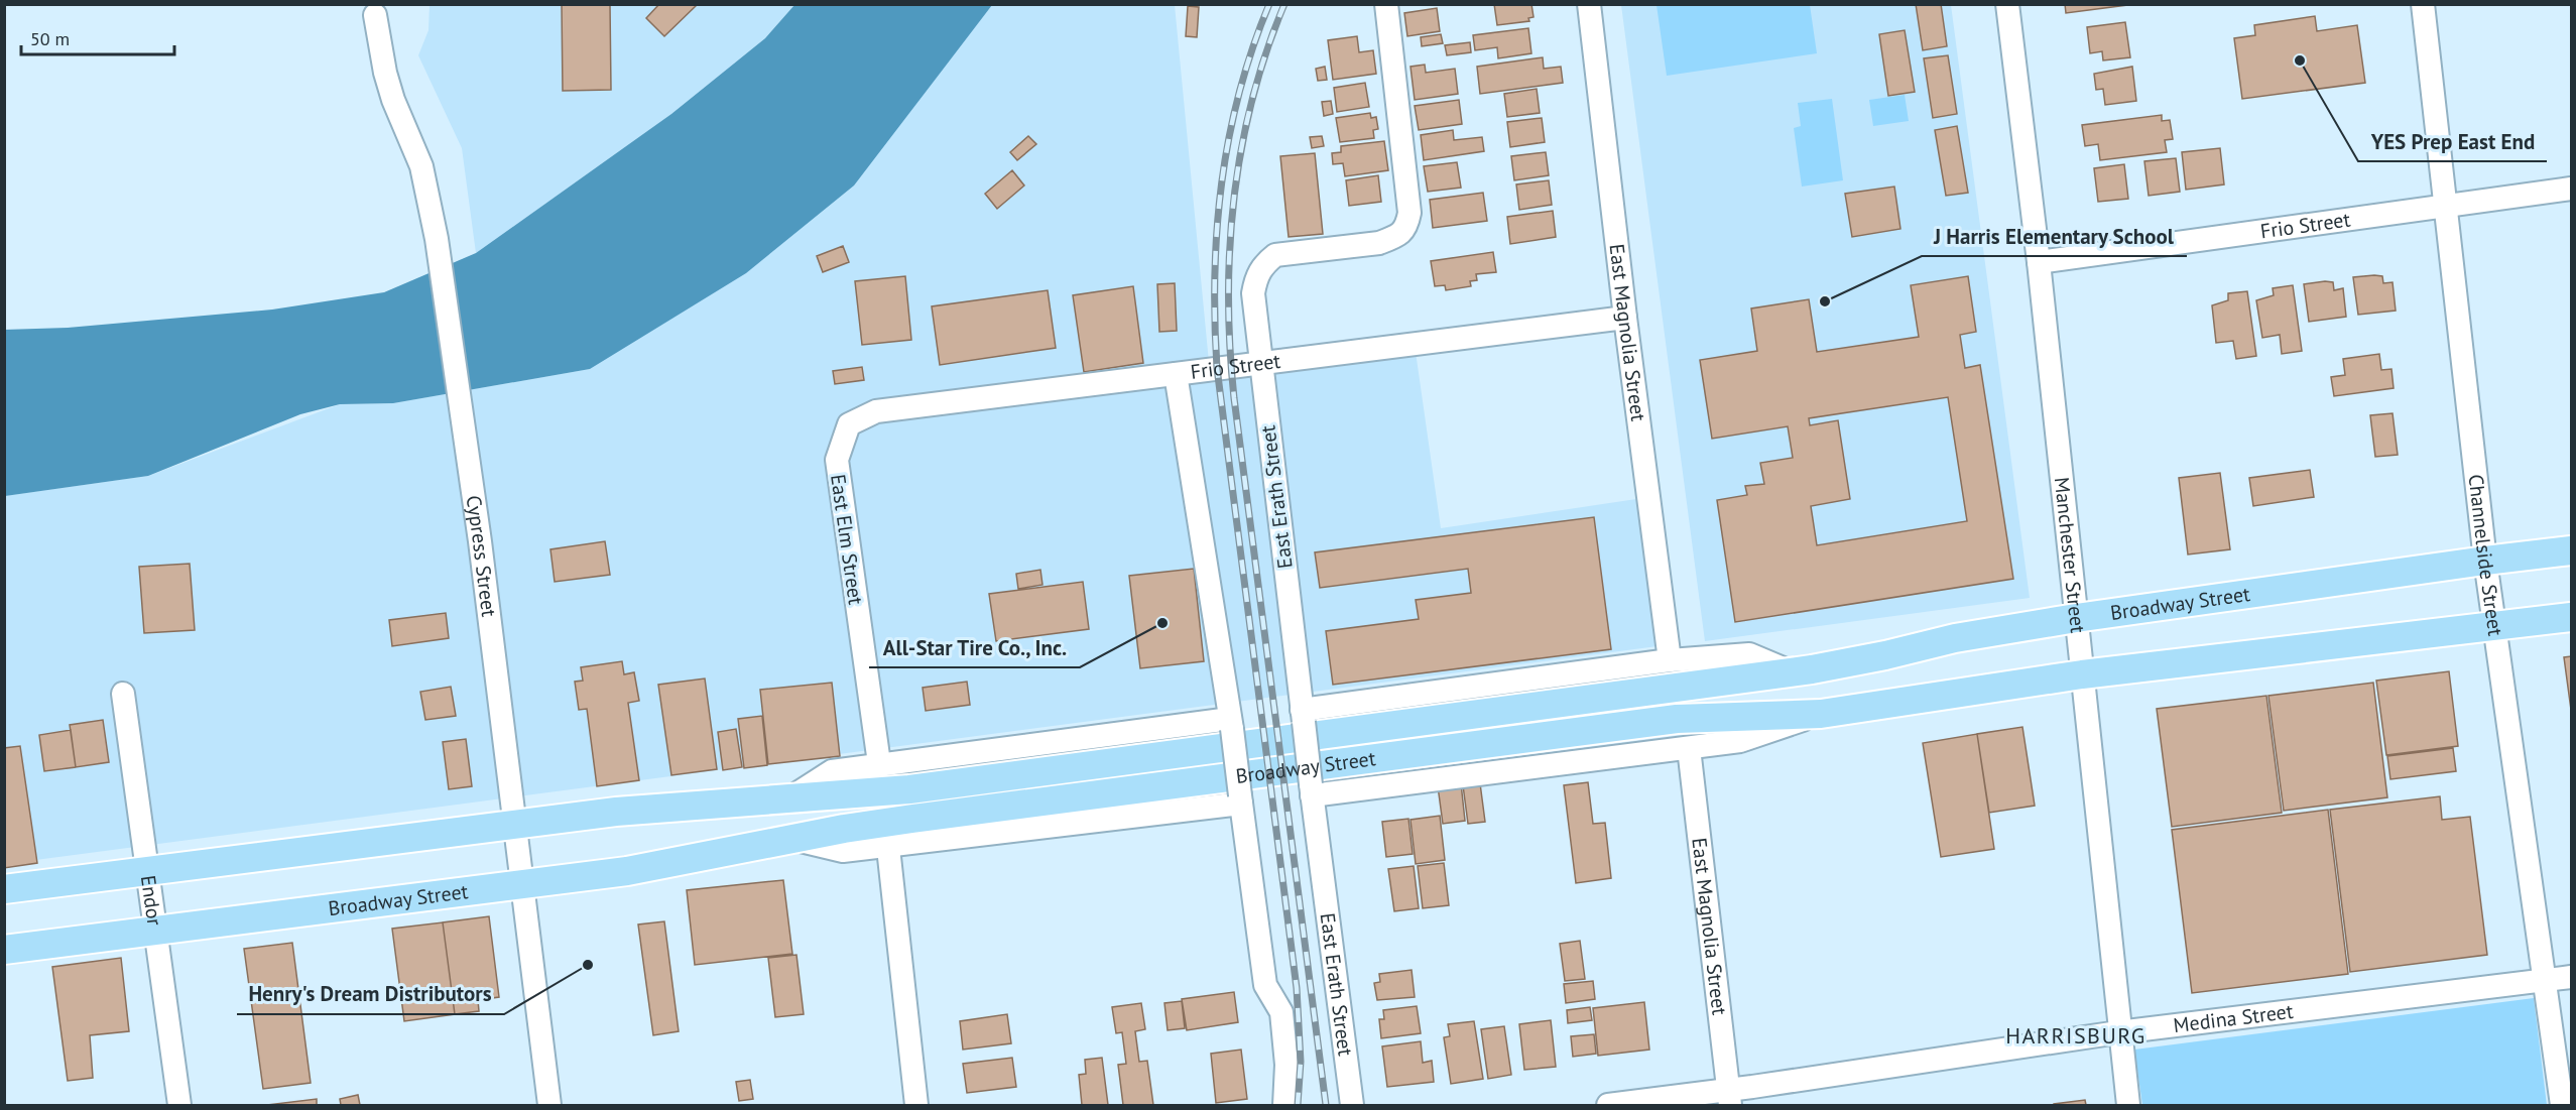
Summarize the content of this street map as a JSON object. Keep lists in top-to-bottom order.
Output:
{
  "streets": {
    "main road": ["Broadway Street"],
    "street": [
      "Frio Street",
      "East Magnolia Street",
      "East Erath Street",
      "East Elm Street",
      "Manchester Street",
      "Channelside Street",
      "Cypress Street",
      "Endor",
      "Medina Street"
    ]
  },
  "crossings": [
    ["Frio Street", "East Magnolia Street"],
    ["Frio Street", "East Erath Street"],
    ["Frio Street", "East Elm Street"],
    ["Frio Street", "Manchester Street"],
    ["Frio Street", "Channelside Street"],
    ["East Magnolia Street", "Broadway Street"],
    ["East Magnolia Street", "Medina Street"],
    ["East Erath Street", "Broadway Street"],
    ["East Elm Street", "Broadway Street"],
    ["Manchester Street", "Broadway Street"],
    ["Manchester Street", "Medina Street"],
    ["Channelside Street", "Broadway Street"],
    ["Channelside Street", "Medina Street"],
    ["Cypress Street", "Broadway Street"],
    ["Broadway Street", "Endor"]
  ],
  "districts": ["HARRISBURG"],
  "places": [
    "YES Prep East End",
    "J Harris Elementary School",
    "All-Star Tire Co., Inc.",
    "Henry's Dream Distributors"
  ],
  "scale_bar": "50 m"
}
